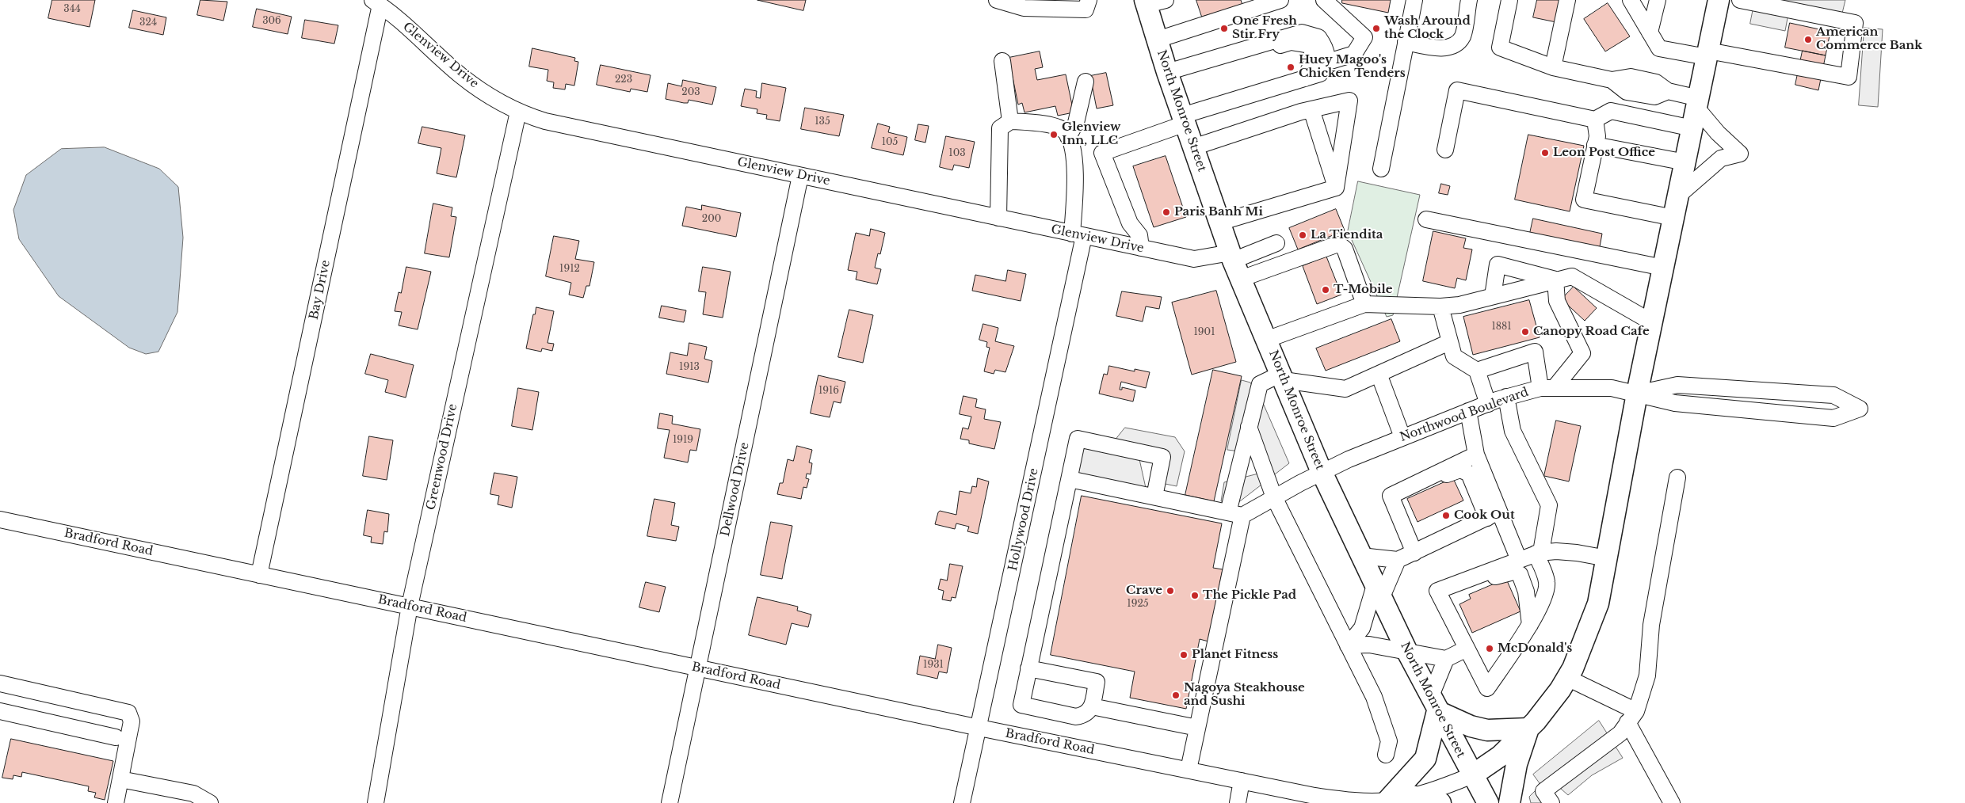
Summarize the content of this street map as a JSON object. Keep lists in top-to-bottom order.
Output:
{
  "streets": {
    "main road": ["North Monroe Street"],
    "street": [
      "Glenview Drive",
      "Bay Drive",
      "Northwood Boulevard",
      "Greenwood Drive",
      "Dellwood Drive",
      "Hollywood Drive",
      "Bradford Road"
    ]
  },
  "crossings": [
    ["Glenview Drive", "North Monroe Street"],
    ["Glenview Drive", "Bay Drive"],
    ["Glenview Drive", "Greenwood Drive"],
    ["Glenview Drive", "Dellwood Drive"],
    ["Glenview Drive", "Hollywood Drive"],
    ["North Monroe Street", "Northwood Boulevard"],
    ["North Monroe Street", "Bradford Road"],
    ["Bay Drive", "Bradford Road"],
    ["Greenwood Drive", "Bradford Road"],
    ["Dellwood Drive", "Bradford Road"],
    ["Hollywood Drive", "Bradford Road"]
  ],
  "places": [
    "One Fresh Stir Fry",
    "Wash Around the Clock",
    "American Commerce Bank",
    "Huey Magoo's Chicken Tenders",
    "Glenview Inn, LLC",
    "Leon Post Office",
    "Paris Banh Mi",
    "La Tiendita",
    "T-Mobile",
    "Canopy Road Cafe",
    "Cook Out",
    "Crave",
    "The Pickle Pad",
    "McDonald's",
    "Planet Fitness",
    "Nagoya Steakhouse and Sushi"
  ],
  "house_numbers": [
    "344",
    "306",
    "324",
    "223",
    "203",
    "135",
    "105",
    "103",
    "200",
    "1912",
    "1881",
    "1901",
    "1913",
    "1916",
    "1919",
    "1925",
    "1931"
  ]
}
